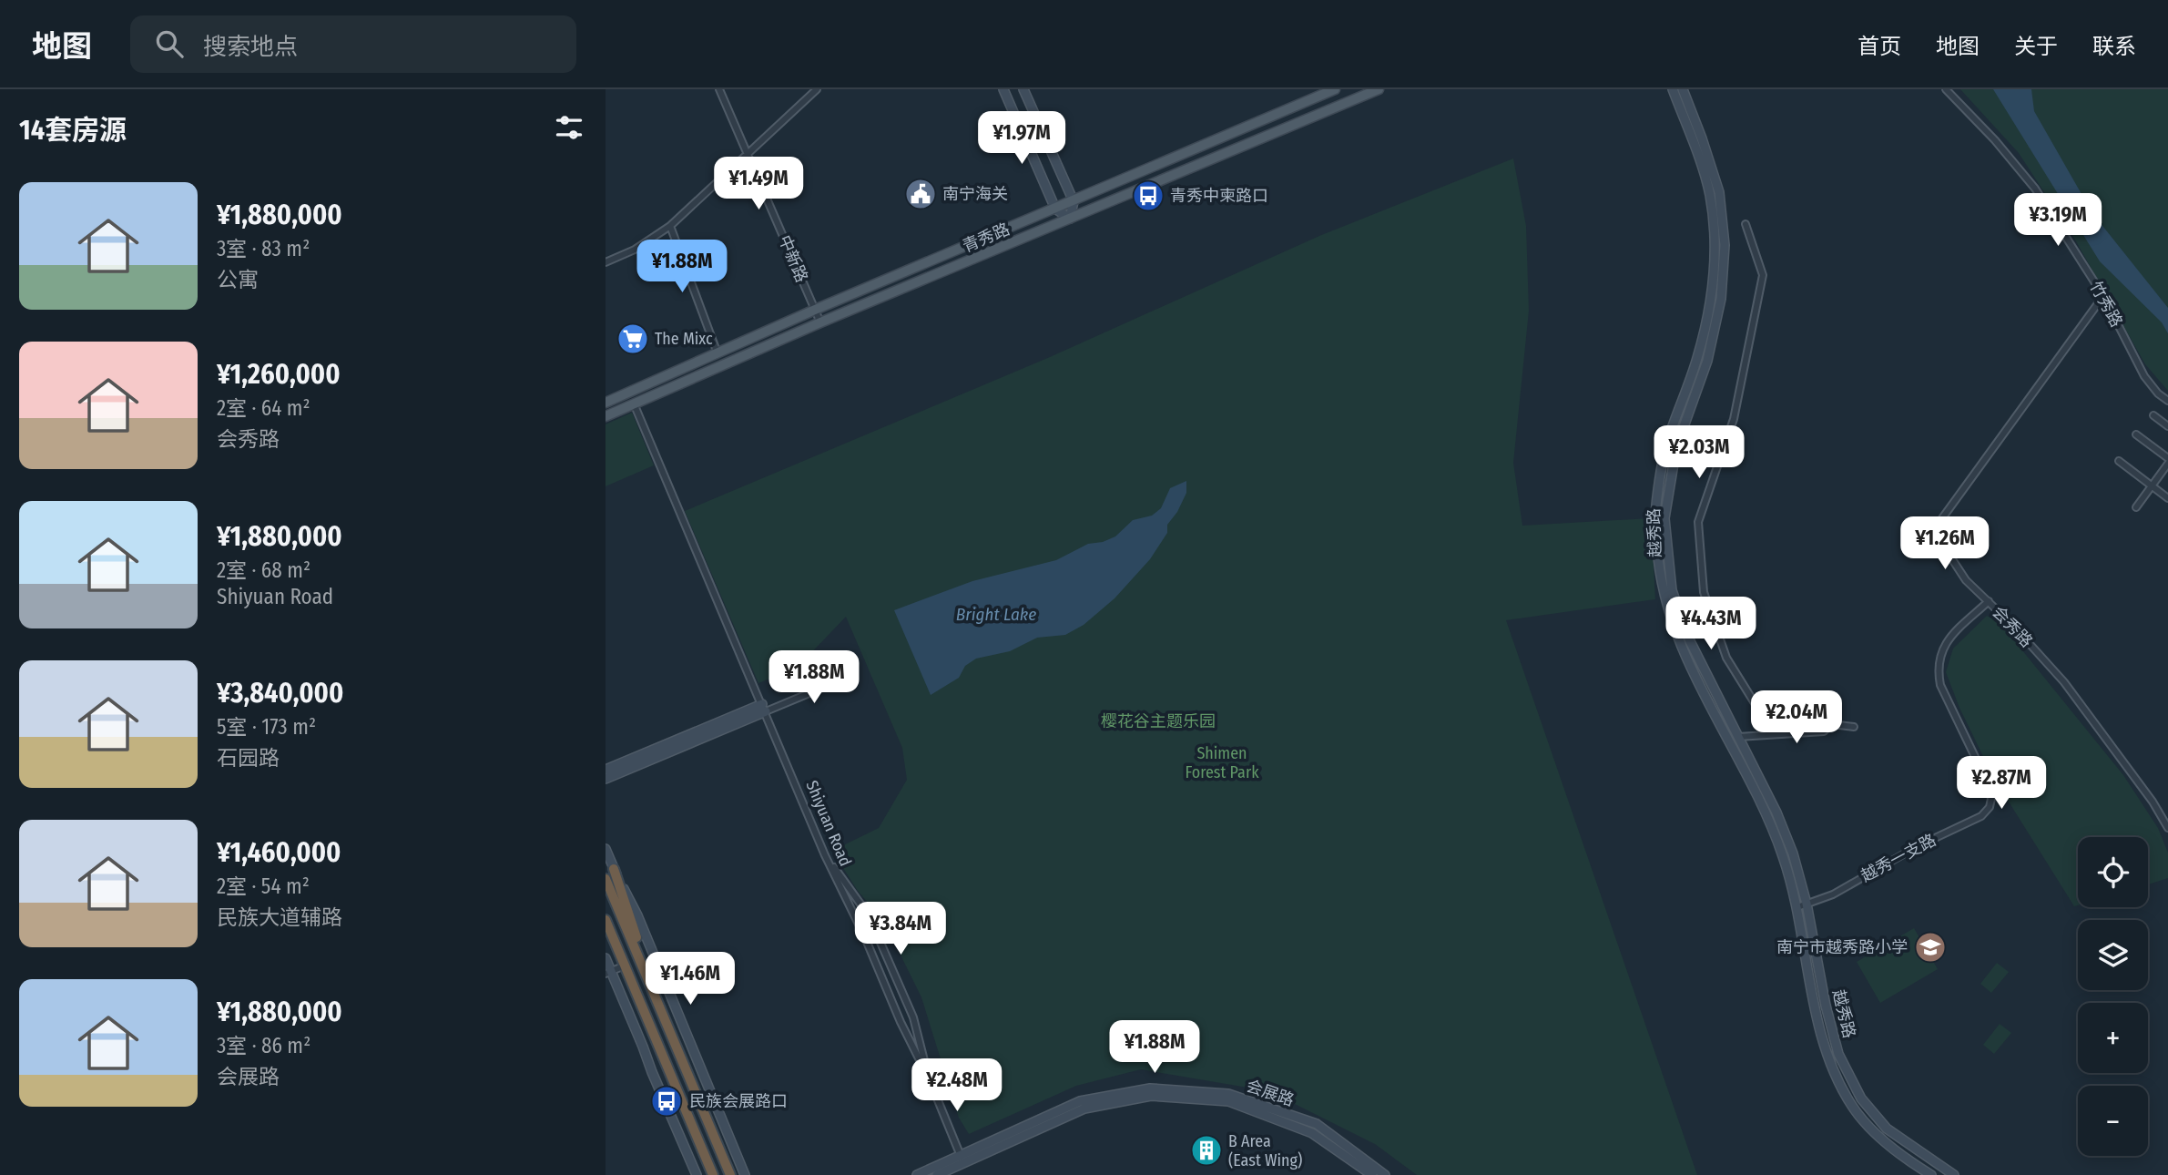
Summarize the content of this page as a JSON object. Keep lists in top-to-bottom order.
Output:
{
  "streets": {
    "main road": ["青秀路", "越秀路", "会展路"],
    "street": [
      "中新路",
      "竹秀路",
      "会秀路",
      "Shiyuan Road",
      "越秀一支路"
    ]
  },
  "crossings": [
    ["青秀路", "中新路"],
    ["青秀路", "Shiyuan Road"],
    ["竹秀路", "会秀路"],
    ["越秀路", "越秀一支路"],
    ["会秀路", "越秀一支路"],
    ["Shiyuan Road", "会展路"]
  ],
  "water": ["Bright Lake"],
  "parks": ["樱花谷主题乐园", "Shimen Forest Park"],
  "places": {
    "public building": ["南宁海关"],
    "bus stop": ["青秀中柬路口", "民族会展路口"],
    "supermarket": ["The Mixc"],
    "school or university": ["南宁市越秀路小学"],
    "building": ["B Area (East Wing)"]
  },
  "page": {
    "header": "地图",
    "search": "搜索地点",
    "nav": [
      "首页",
      "地图",
      "关于",
      "联系"
    ],
    "heading": "14套房源",
    "price": [
      "¥1.97M",
      "¥1.49M",
      "¥3.19M",
      "¥1.88M",
      "¥2.03M",
      "¥1.26M",
      "¥4.43M",
      "¥1.88M",
      "¥2.04M",
      "¥2.87M",
      "¥3.84M",
      "¥1.46M",
      "¥1.88M",
      "¥2.48M"
    ],
    "list": [
      {
        "name": "¥1,880,000",
        "note": "3室 · 83 m² · 公寓"
      },
      {
        "name": "¥1,260,000",
        "note": "2室 · 64 m² · 会秀路"
      },
      {
        "name": "¥1,880,000",
        "note": "2室 · 68 m² · Shiyuan Road"
      },
      {
        "name": "¥3,840,000",
        "note": "5室 · 173 m² · 石园路"
      },
      {
        "name": "¥1,460,000",
        "note": "2室 · 54 m² · 民族大道辅路"
      },
      {
        "name": "¥1,880,000",
        "note": "3室 · 86 m² · 会展路"
      }
    ],
    "map_buttons": ["+", "−"]
  }
}
